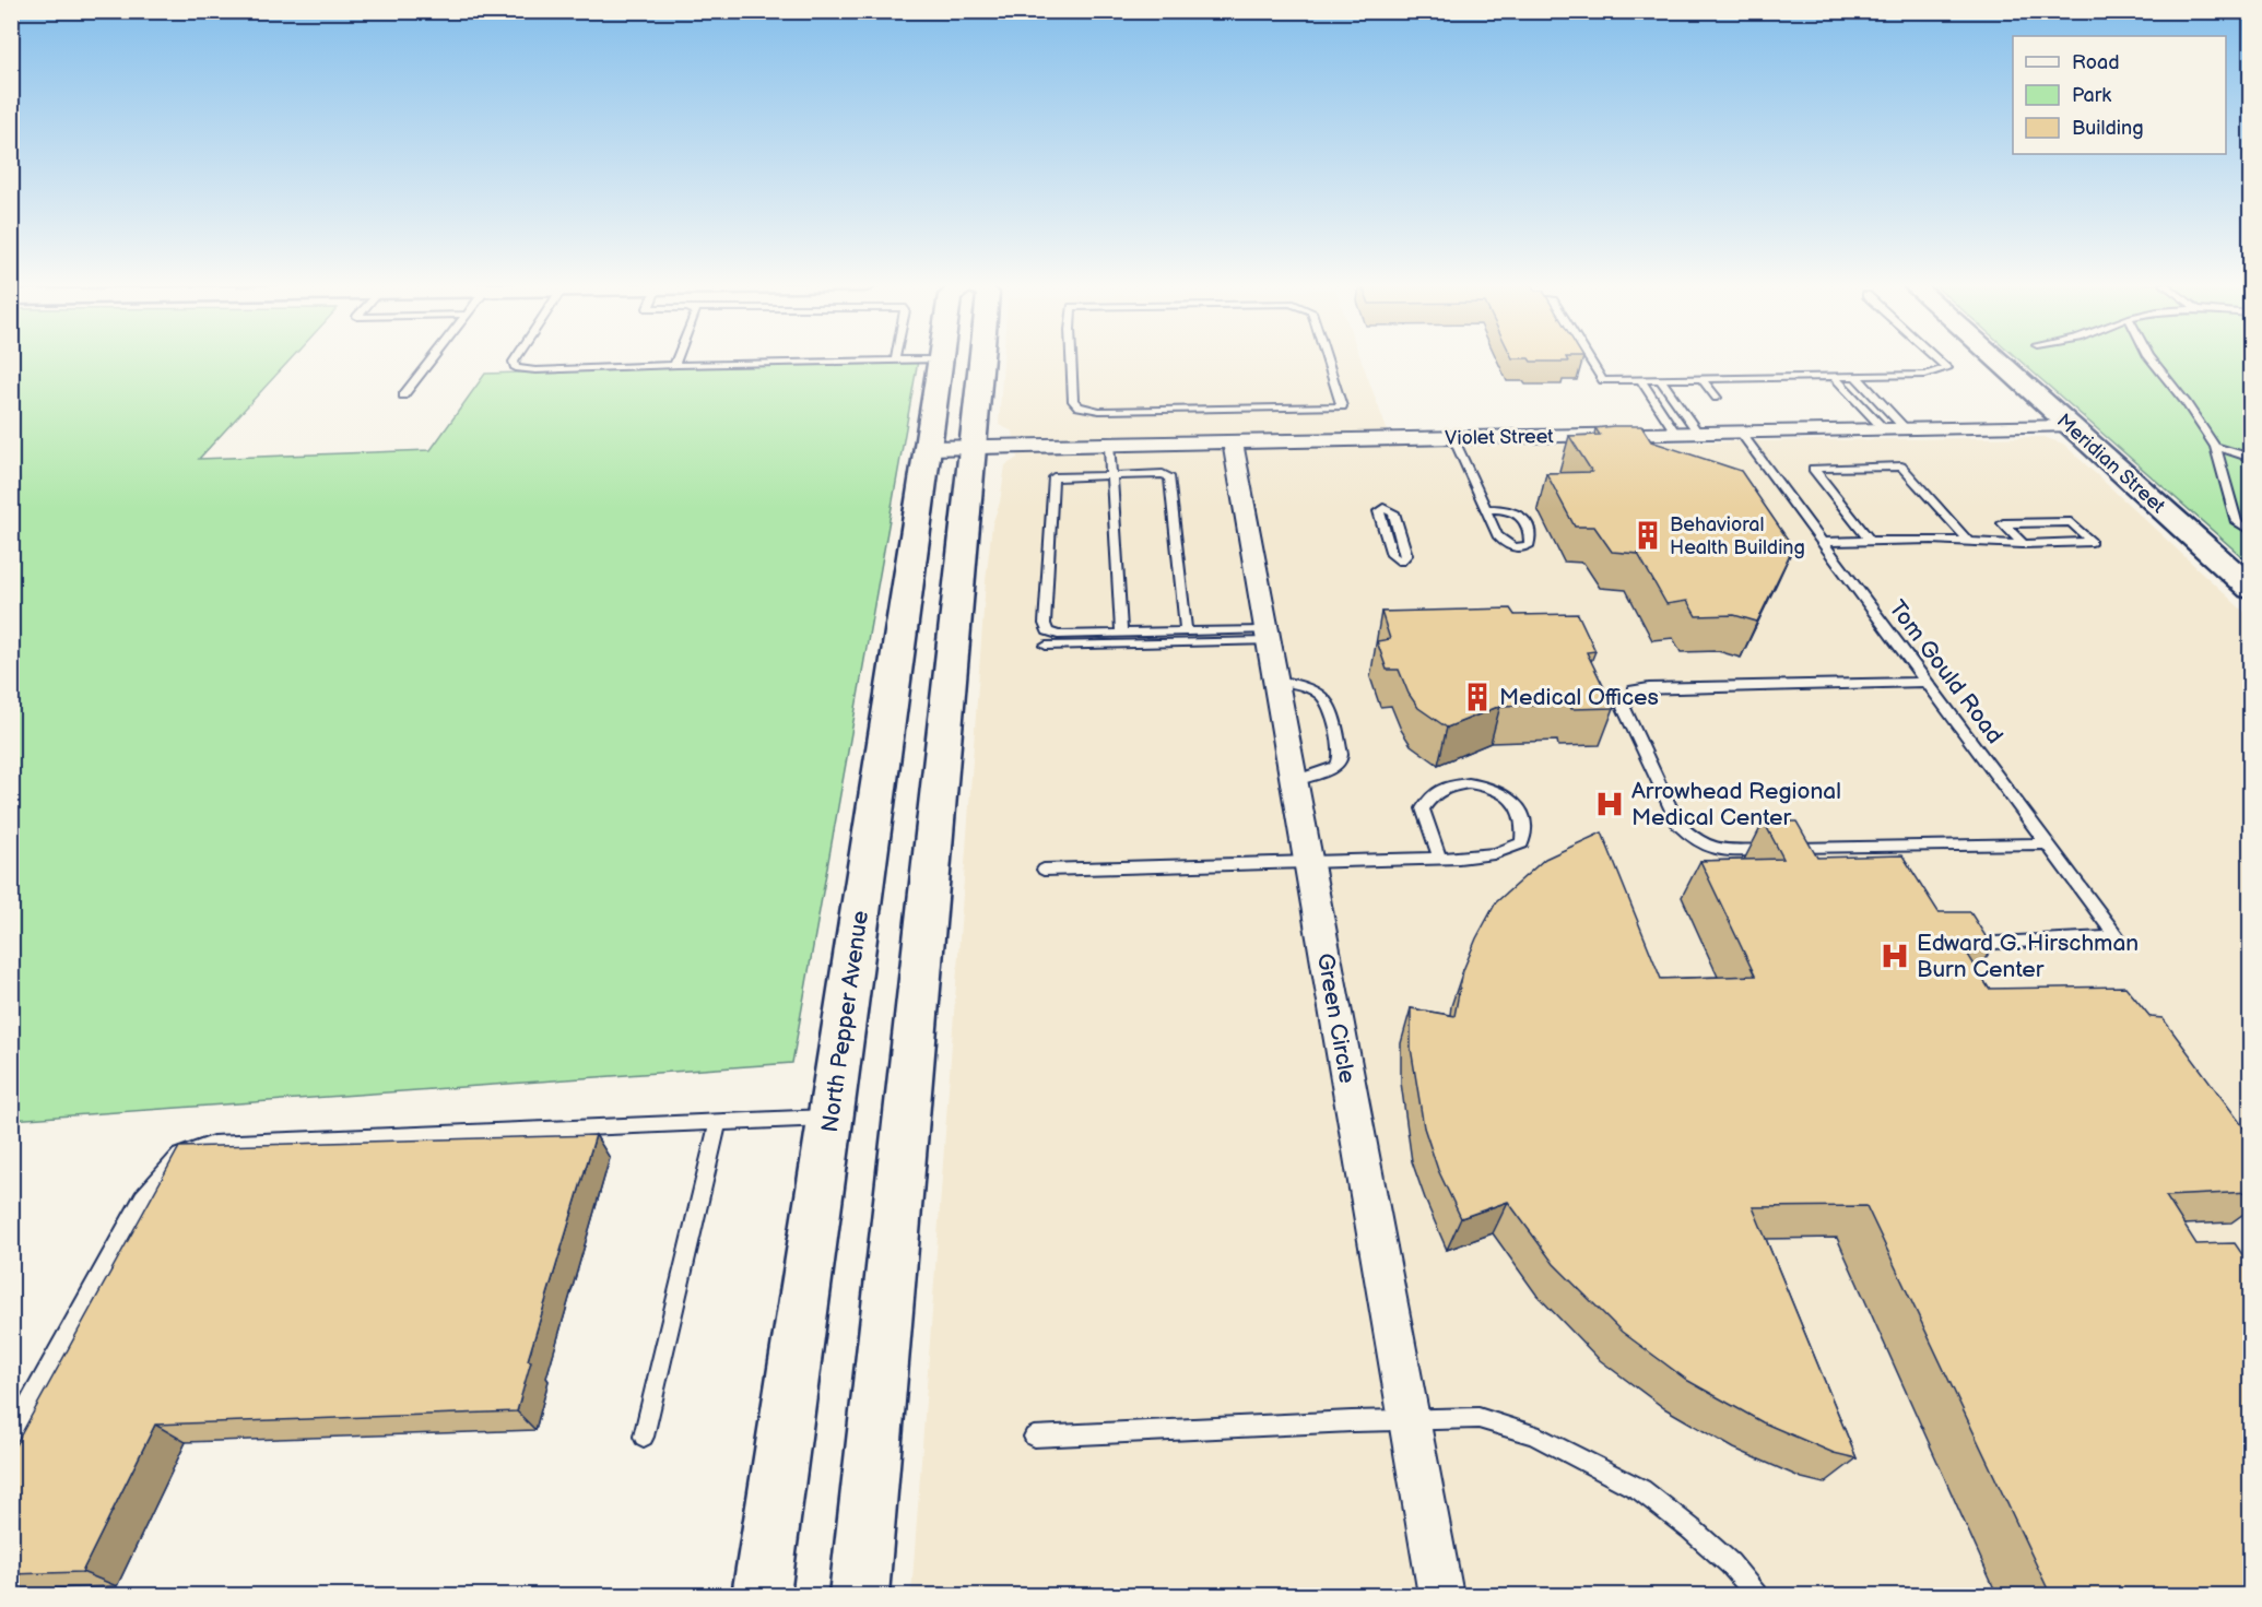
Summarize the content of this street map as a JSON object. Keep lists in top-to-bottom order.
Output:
{
  "streets": {
    "main road": ["Meridian Street", "North Pepper Avenue"],
    "street": ["Violet Street", "Green Circle"],
    "lane": ["Tom Gould Road"]
  },
  "crossings": [
    ["Violet Street", "Meridian Street"],
    ["Violet Street", "Tom Gould Road"],
    ["Violet Street", "Green Circle"],
    ["Violet Street", "North Pepper Avenue"]
  ],
  "places": {
    "building": ["Behavioral Health Building", "Medical Offices"],
    "hospital": ["Arrowhead Regional Medical Center", "Edward G. Hirschman Burn Center"]
  },
  "legend": ["Road", "Park", "Building"]
}
